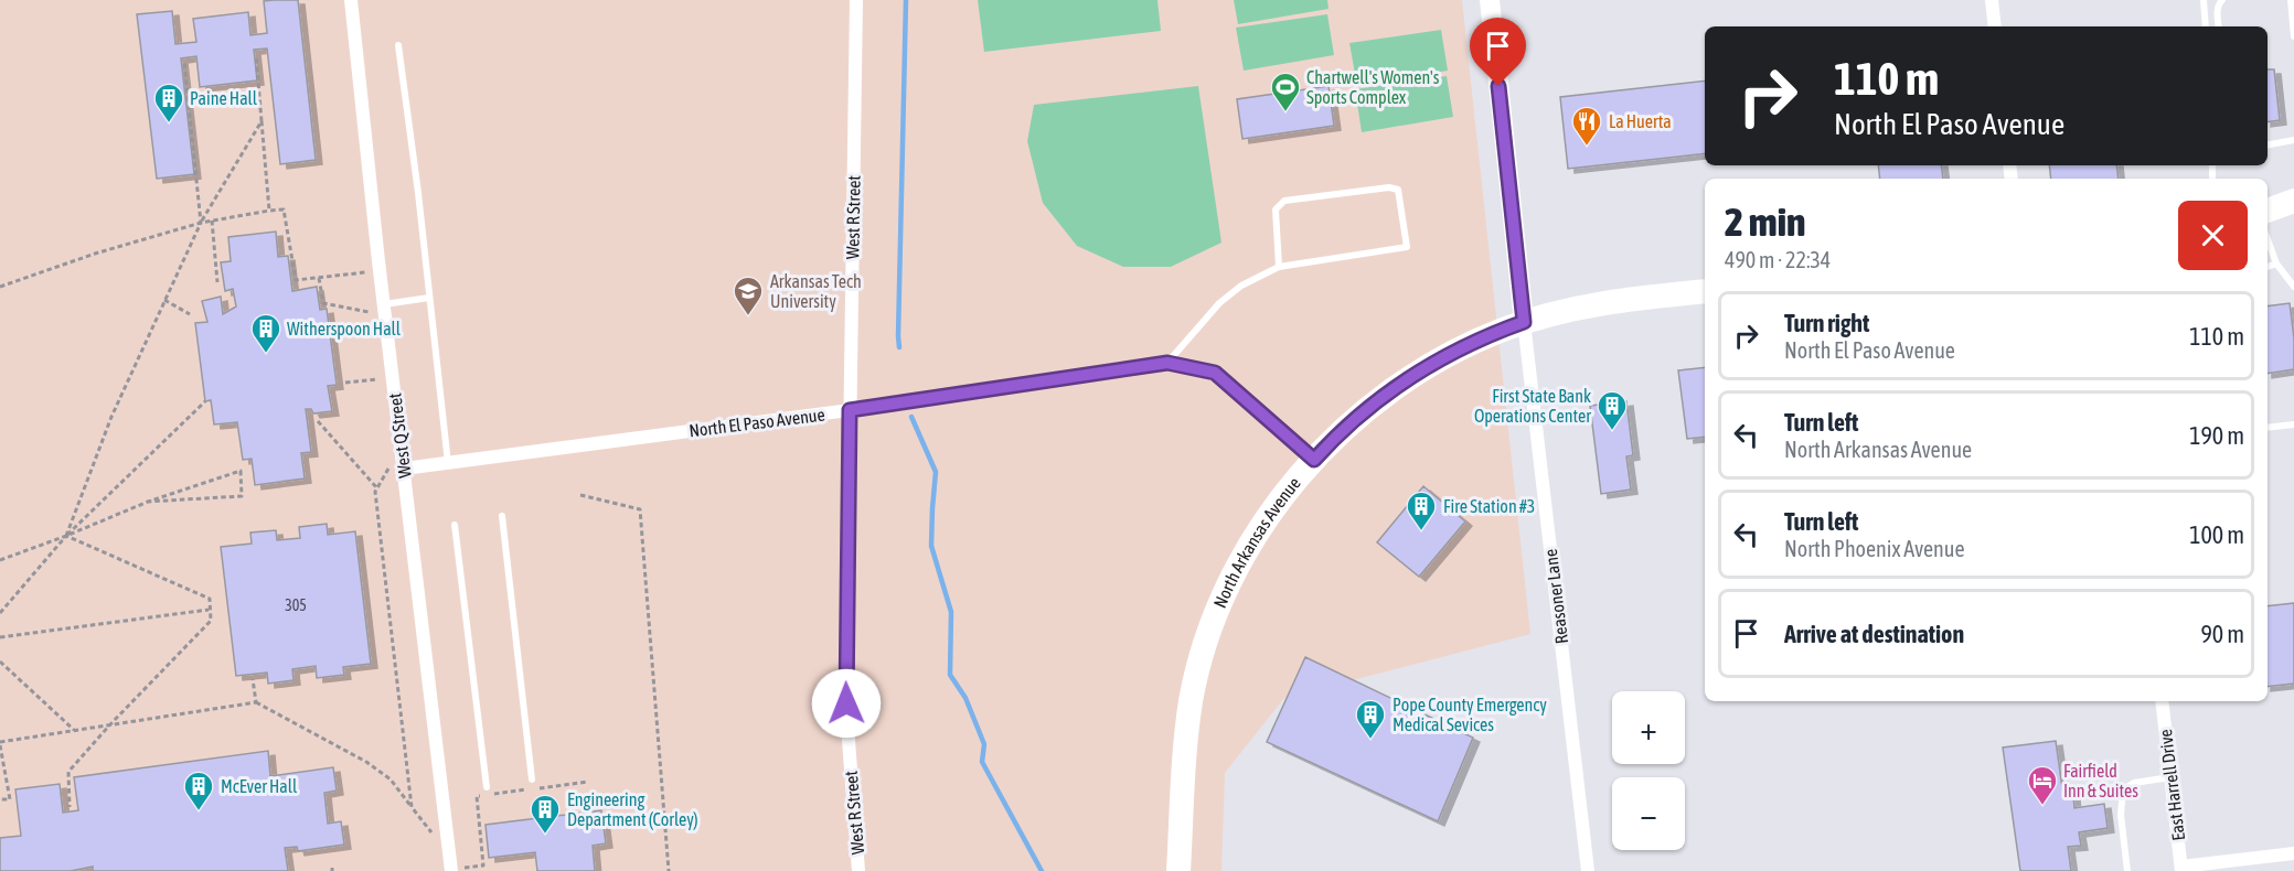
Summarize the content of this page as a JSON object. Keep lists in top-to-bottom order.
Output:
{
  "streets": {
    "highway": ["North Arkansas Avenue"],
    "street": [
      "West R Street",
      "North El Paso Avenue",
      "West Q Street",
      "Reasoner Lane",
      "East Harrell Drive"
    ]
  },
  "crossings": [
    ["West R Street", "North El Paso Avenue"],
    ["North El Paso Avenue", "West Q Street"],
    ["North El Paso Avenue", "North Arkansas Avenue"],
    ["North Arkansas Avenue", "Reasoner Lane"]
  ],
  "places": {
    "sports": ["Chartwell's Women's Sports Complex"],
    "building": [
      "Paine Hall",
      "Witherspoon Hall",
      "First State Bank Operations Center",
      "Fire Station #3",
      "Pope County Emergency Medical Sevices",
      "McEver Hall",
      "Engineering Department (Corley)"
    ],
    "restaurant": ["La Huerta"],
    "school or university": ["Arkansas Tech University"],
    "hotel": ["Fairfield Inn & Suites"]
  },
  "house_numbers": ["305"],
  "page": {
    "turn": ["110 m", "North El Paso Avenue"],
    "heading": ["2 min", "490 m · 22:34"],
    "list": [
      {
        "name": "Turn right",
        "note": "North El Paso Avenue",
        "value": "110 m"
      },
      {
        "name": "Turn left",
        "note": "North Arkansas Avenue",
        "value": "190 m"
      },
      {
        "name": "Turn left",
        "note": "North Phoenix Avenue",
        "value": "100 m"
      },
      {
        "name": "Arrive at destination",
        "value": "90 m"
      }
    ],
    "map_buttons": ["+", "−"]
  }
}
